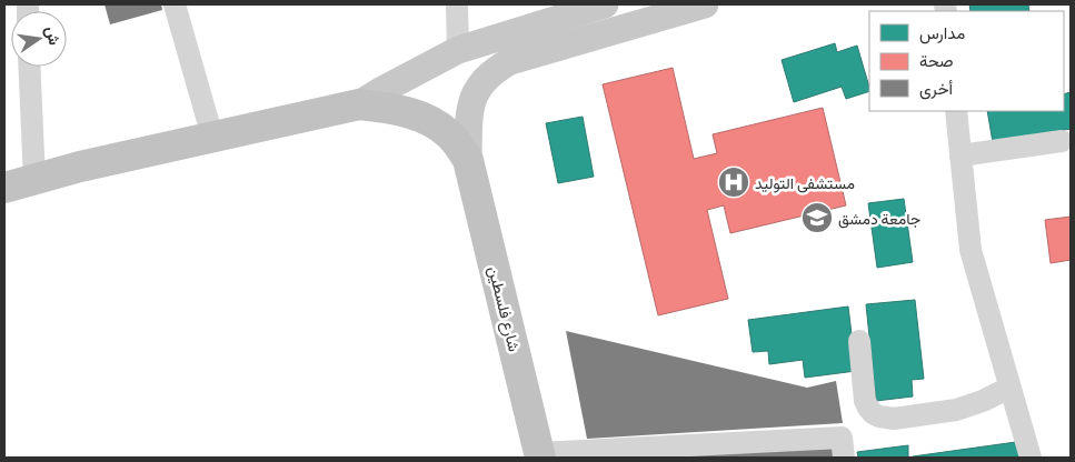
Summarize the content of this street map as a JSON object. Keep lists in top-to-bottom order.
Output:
{
  "streets": {
    "highway": ["شارع فلسطين"]
  },
  "places": {
    "hospital": ["مستشفى التوليد"],
    "school or university": ["جامعة دمشق"]
  },
  "legend": ["مدارس", "صحة", "أخرى"],
  "north": "right"
}
